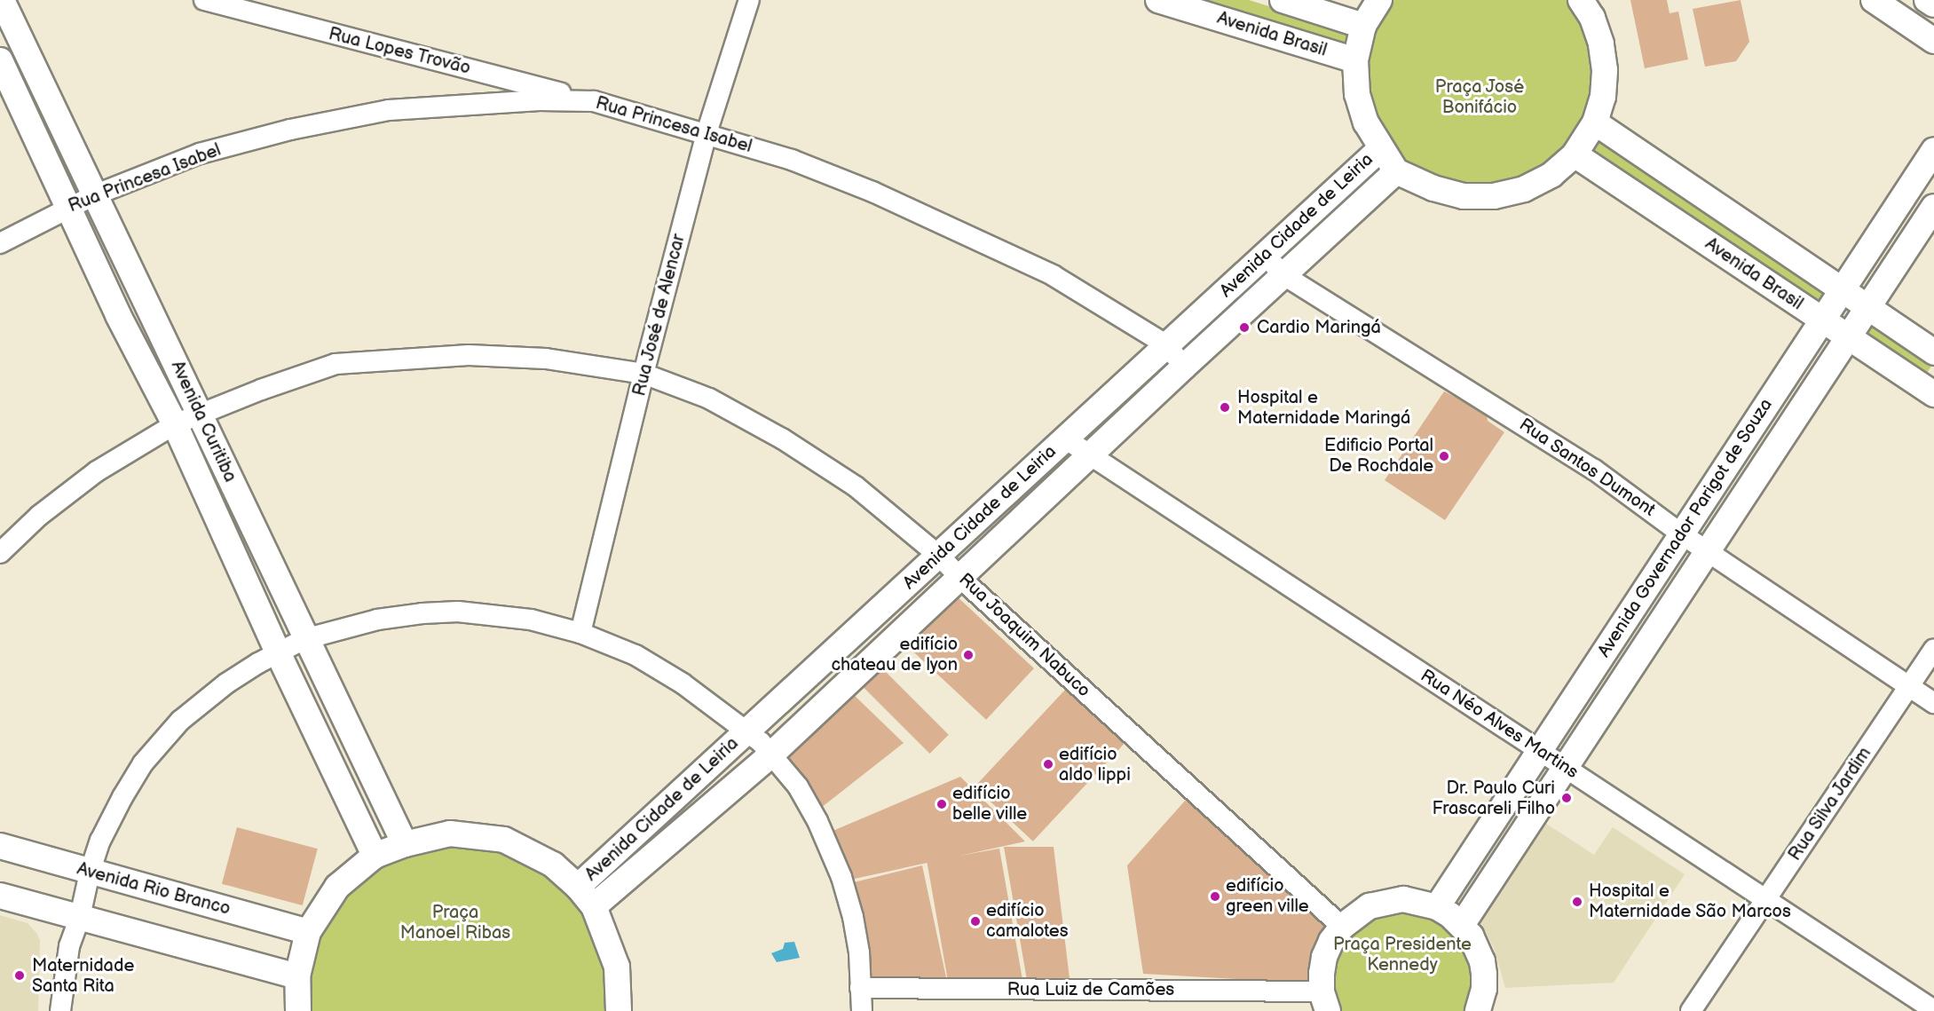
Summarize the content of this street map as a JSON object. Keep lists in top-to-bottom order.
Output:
{
  "streets": {
    "main road": [
      "Avenida Brasil",
      "Avenida Cidade de Leiria",
      "Avenida Curitiba",
      "Avenida Governador Parigot de Souza",
      "Avenida Rio Branco"
    ],
    "street": [
      "Rua Lopes Trovão",
      "Rua Princesa Isabel",
      "Rua José de Alencar",
      "Rua Santos Dumont",
      "Rua Joaquim Nabuco",
      "Rua Néo Alves Martins",
      "Rua Silva Jardim",
      "Rua Luiz de Camões"
    ]
  },
  "crossings": [
    ["Avenida Brasil", "Avenida Governador Parigot de Souza"],
    ["Rua Lopes Trovão", "Rua Princesa Isabel"],
    ["Rua Princesa Isabel", "Avenida Cidade de Leiria"],
    ["Rua Princesa Isabel", "Rua José de Alencar"],
    ["Rua Princesa Isabel", "Avenida Curitiba"],
    ["Avenida Cidade de Leiria", "Rua Santos Dumont"],
    ["Avenida Cidade de Leiria", "Rua Joaquim Nabuco"],
    ["Avenida Cidade de Leiria", "Rua Néo Alves Martins"],
    ["Rua José de Alencar", "Rua Joaquim Nabuco"],
    ["Avenida Curitiba", "Rua Joaquim Nabuco"],
    ["Rua Santos Dumont", "Avenida Governador Parigot de Souza"],
    ["Rua Santos Dumont", "Rua Silva Jardim"],
    ["Avenida Governador Parigot de Souza", "Rua Néo Alves Martins"],
    ["Rua Néo Alves Martins", "Rua Silva Jardim"]
  ],
  "parks": ["Praça José Bonifácio", "Praça Manoel Ribas", "Praça Presidente Kennedy"],
  "places": [
    "Cardio Maringá",
    "Hospital e Maternidade Maringá",
    "Edificio Portal De Rochdale",
    "edifício chateau de lyon",
    "edifício aldo lippi",
    "Dr. Paulo Curi Frascareli Filho",
    "edifício belle ville",
    "edifício green ville",
    "Hospital e Maternidade São Marcos",
    "edifício camalotes",
    "Maternidade Santa Rita"
  ]
}
